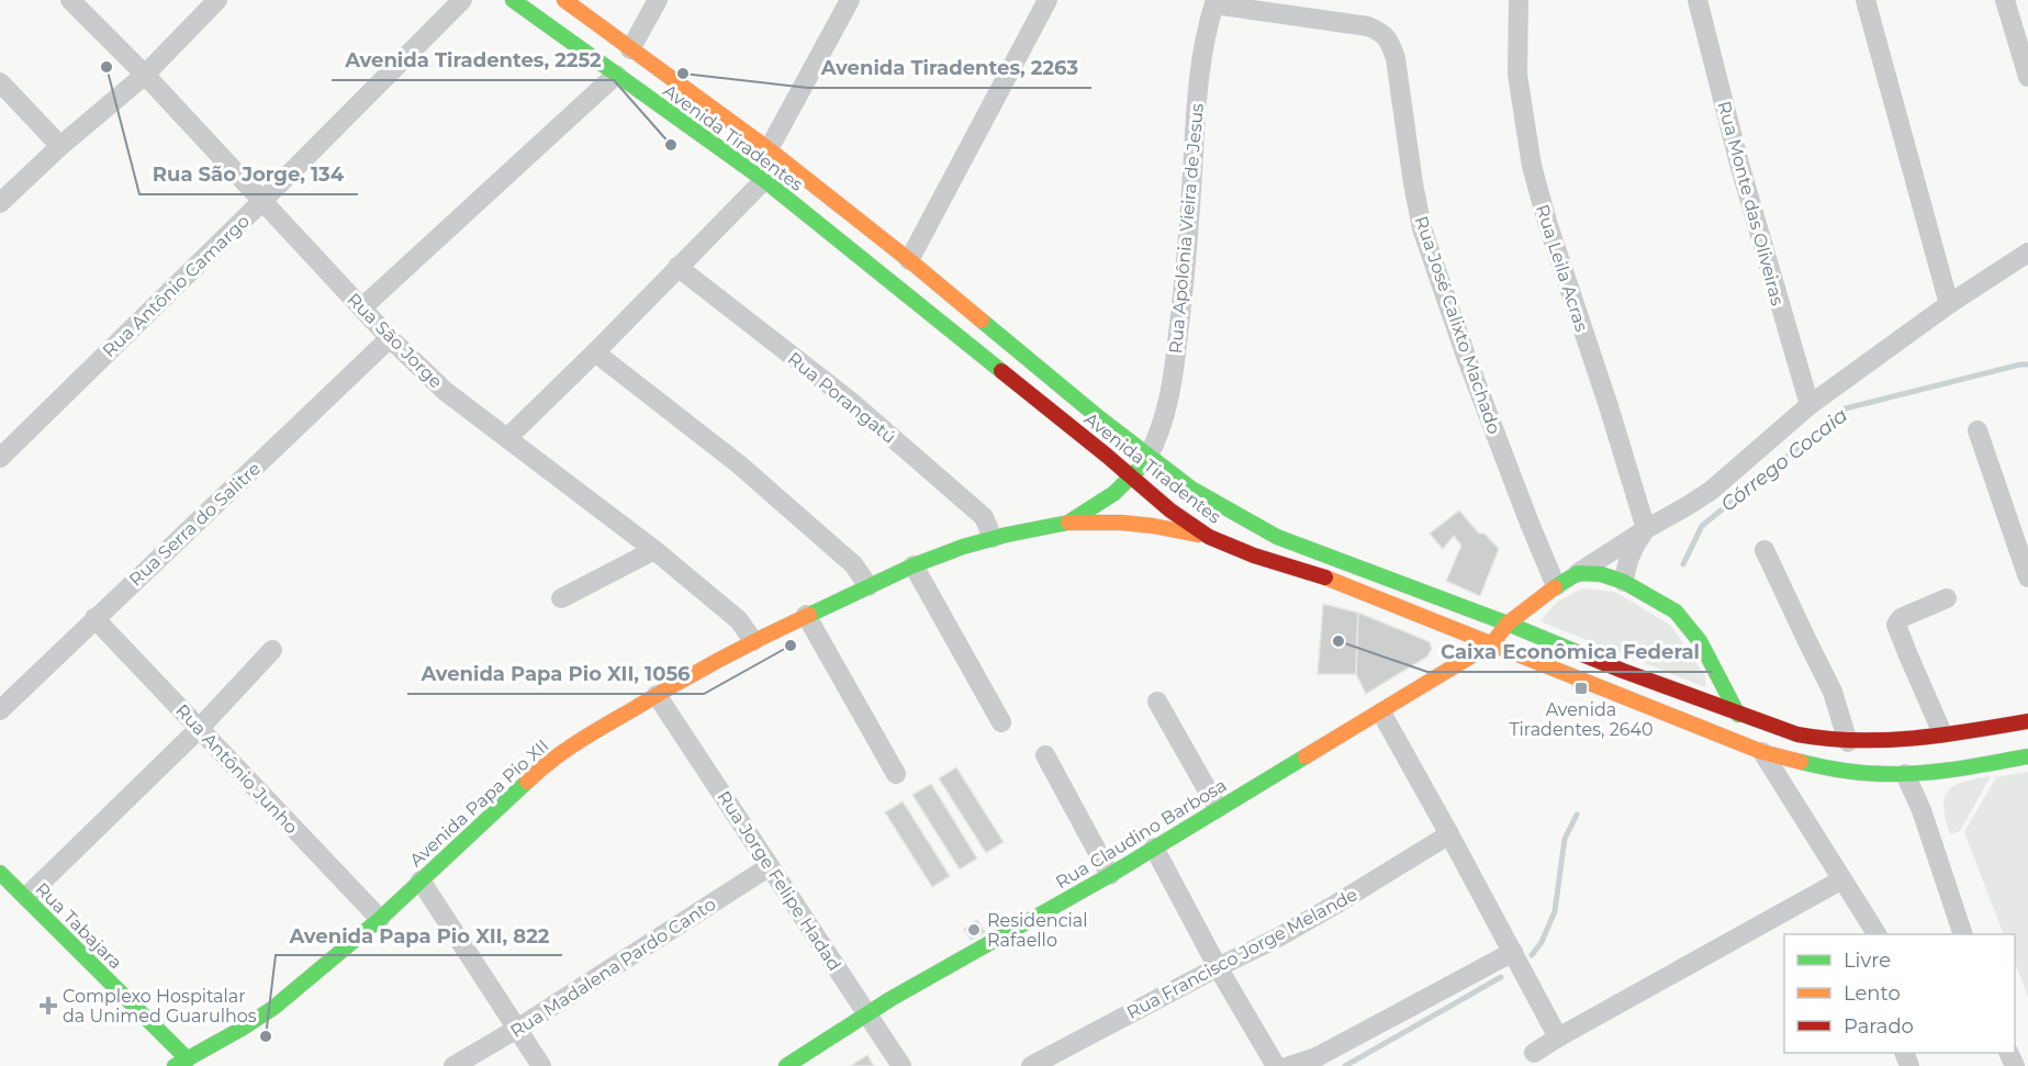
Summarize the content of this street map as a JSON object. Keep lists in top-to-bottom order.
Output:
{
  "streets": {
    "main road": [
      "Avenida Tiradentes",
      "Avenida Papa Pio XII",
      "Rua Claudino Barbosa",
      "Rua Tabajara"
    ],
    "street": [
      "Rua Monte das Oliveiras",
      "Rua Apolônia Vieira de Jesus",
      "Rua Leila Acras",
      "Rua Antônio Camargo",
      "Rua José Calixto Machado",
      "Rua São Jorge",
      "Rua Porangatú",
      "Rua Serra do Salitre",
      "Rua Antônio Junho",
      "Rua Jorge Felipe Hadad",
      "Rua Francisco Jorge Melande",
      "Rua Madalena Pardo Canto"
    ]
  },
  "crossings": [
    ["Avenida Tiradentes", "Rua Apolônia Vieira de Jesus"],
    ["Avenida Tiradentes", "Avenida Papa Pio XII"],
    ["Avenida Tiradentes", "Rua Claudino Barbosa"],
    ["Rua Apolônia Vieira de Jesus", "Rua José Calixto Machado"],
    ["Rua Apolônia Vieira de Jesus", "Avenida Papa Pio XII"],
    ["Rua Antônio Camargo", "Rua São Jorge"],
    ["Rua José Calixto Machado", "Rua Claudino Barbosa"],
    ["Rua São Jorge", "Rua Serra do Salitre"],
    ["Rua São Jorge", "Avenida Papa Pio XII"],
    ["Rua Porangatú", "Avenida Papa Pio XII"],
    ["Rua Serra do Salitre", "Rua Antônio Junho"],
    ["Rua Antônio Junho", "Avenida Papa Pio XII"],
    ["Avenida Papa Pio XII", "Rua Jorge Felipe Hadad"],
    ["Avenida Papa Pio XII", "Rua Tabajara"],
    ["Rua Claudino Barbosa", "Rua Jorge Felipe Hadad"],
    ["Rua Jorge Felipe Hadad", "Rua Madalena Pardo Canto"]
  ],
  "water": ["Córrego Cocaia"],
  "places": {
    "other": [
      "Rua São Jorge, 134",
      "Avenida Tiradentes, 2263",
      "Avenida Tiradentes, 2252",
      "Caixa Econômica Federal",
      "Avenida Papa Pio XII, 1056",
      "Residencial Rafaello",
      "Avenida Papa Pio XII, 822"
    ],
    "transit": ["Avenida Tiradentes, 2640"],
    "health": ["Complexo Hospitalar da Unimed Guarulhos"]
  },
  "legend": ["Livre", "Lento", "Parado"]
}
